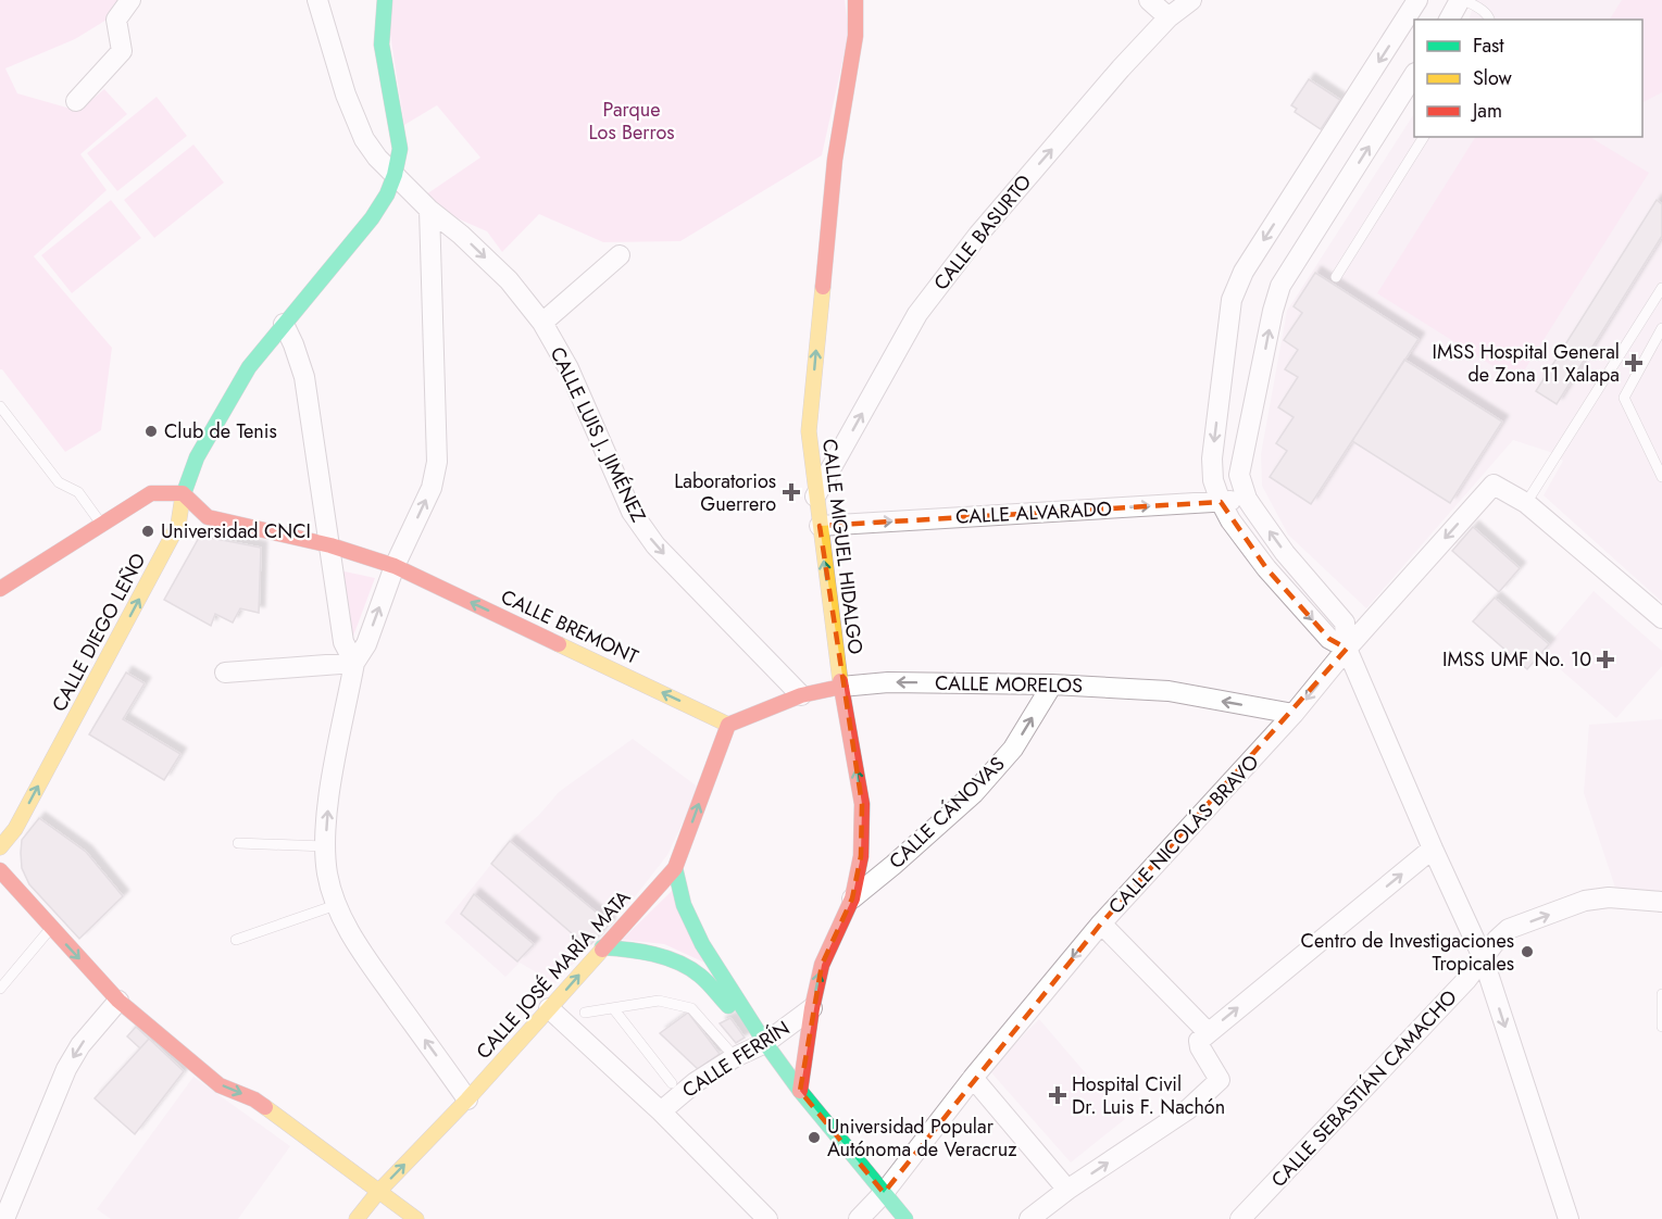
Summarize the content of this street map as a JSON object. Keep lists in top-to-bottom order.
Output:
{
  "streets": {
    "main road": [
      "CALLE MIGUEL HIDALGO",
      "CALLE BREMONT",
      "CALLE DIEGO LEÑO",
      "CALLE MORELOS",
      "CALLE JOSÉ MARÍA MATA"
    ],
    "street": [
      "CALLE BASURTO",
      "CALLE LUIS J. JIMÉNEZ",
      "CALLE ALVARADO",
      "CALLE CÁNOVAS",
      "CALLE NICOLÁS BRAVO",
      "CALLE FERRÍN",
      "CALLE SEBASTIÁN CAMACHO"
    ]
  },
  "crossings": [
    ["CALLE BASURTO", "CALLE MIGUEL HIDALGO"],
    ["CALLE LUIS J. JIMÉNEZ", "CALLE DIEGO LEÑO"],
    ["CALLE LUIS J. JIMÉNEZ", "CALLE MORELOS"],
    ["CALLE ALVARADO", "CALLE MIGUEL HIDALGO"],
    ["CALLE MIGUEL HIDALGO", "CALLE MORELOS"],
    ["CALLE MIGUEL HIDALGO", "CALLE CÁNOVAS"],
    ["CALLE MIGUEL HIDALGO", "CALLE FERRÍN"],
    ["CALLE BREMONT", "CALLE DIEGO LEÑO"],
    ["CALLE BREMONT", "CALLE MORELOS"],
    ["CALLE BREMONT", "CALLE JOSÉ MARÍA MATA"],
    ["CALLE MORELOS", "CALLE CÁNOVAS"],
    ["CALLE MORELOS", "CALLE NICOLÁS BRAVO"],
    ["CALLE MORELOS", "CALLE JOSÉ MARÍA MATA"]
  ],
  "one_way": [
    "CALLE BASURTO",
    "CALLE LUIS J. JIMÉNEZ",
    "CALLE ALVARADO",
    "CALLE MIGUEL HIDALGO",
    "CALLE BREMONT",
    "CALLE DIEGO LEÑO",
    "CALLE MORELOS",
    "CALLE CÁNOVAS",
    "CALLE NICOLÁS BRAVO",
    "CALLE JOSÉ MARÍA MATA"
  ],
  "parks": ["Parque Los Berros"],
  "places": {
    "health": [
      "IMSS Hospital General de Zona 11 Xalapa",
      "Laboratorios Guerrero",
      "IMSS UMF No. 10",
      "Hospital Civil Dr. Luis F. Nachón"
    ],
    "other": [
      "Club de Tenis",
      "Universidad CNCI",
      "Centro de Investigaciones Tropicales",
      "Universidad Popular Autónoma de Veracruz"
    ]
  },
  "legend": ["Fast", "Slow", "Jam"]
}
